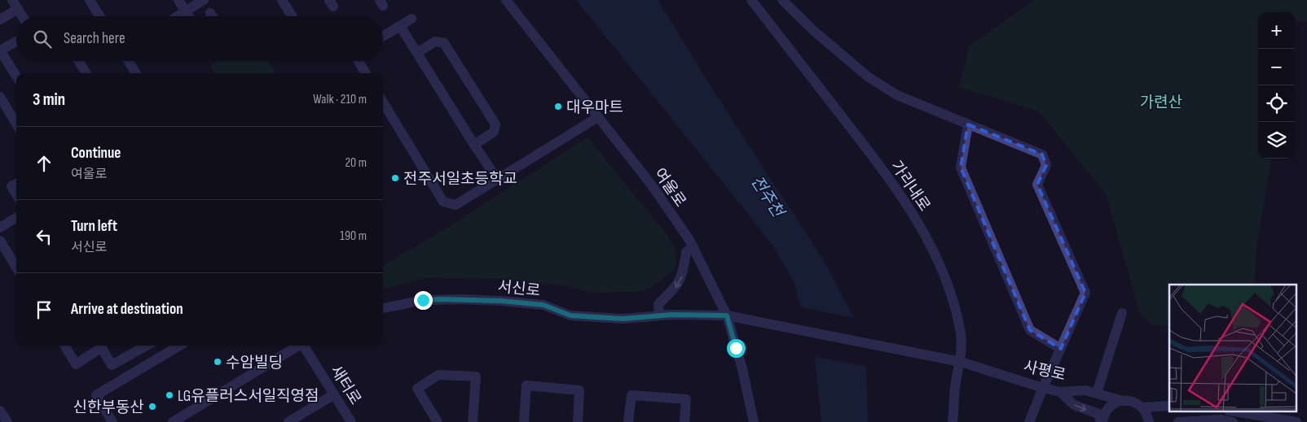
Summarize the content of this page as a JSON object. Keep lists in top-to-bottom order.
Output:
{
  "streets": {
    "street": [
      "가리내로",
      "여울로",
      "서신로",
      "사평로",
      "새터로"
    ]
  },
  "crossings": [
    ["가리내로", "사평로"],
    ["여울로", "서신로"],
    ["서신로", "사평로"]
  ],
  "water": ["전주천"],
  "parks": ["가련산"],
  "places": [
    "대우마트",
    "전주서일초등학교",
    "수암빌딩",
    "LG유플러스서일직영점",
    "신한부동산"
  ],
  "page": {
    "map_buttons": ["+", "−"],
    "search": "Search here",
    "heading": ["3 min", "Walk · 210 m"],
    "list": [
      ["Continue", "여울로", "20 m"],
      ["Turn left", "서신로", "190 m"],
      "Arrive at destination"
    ]
  }
}
